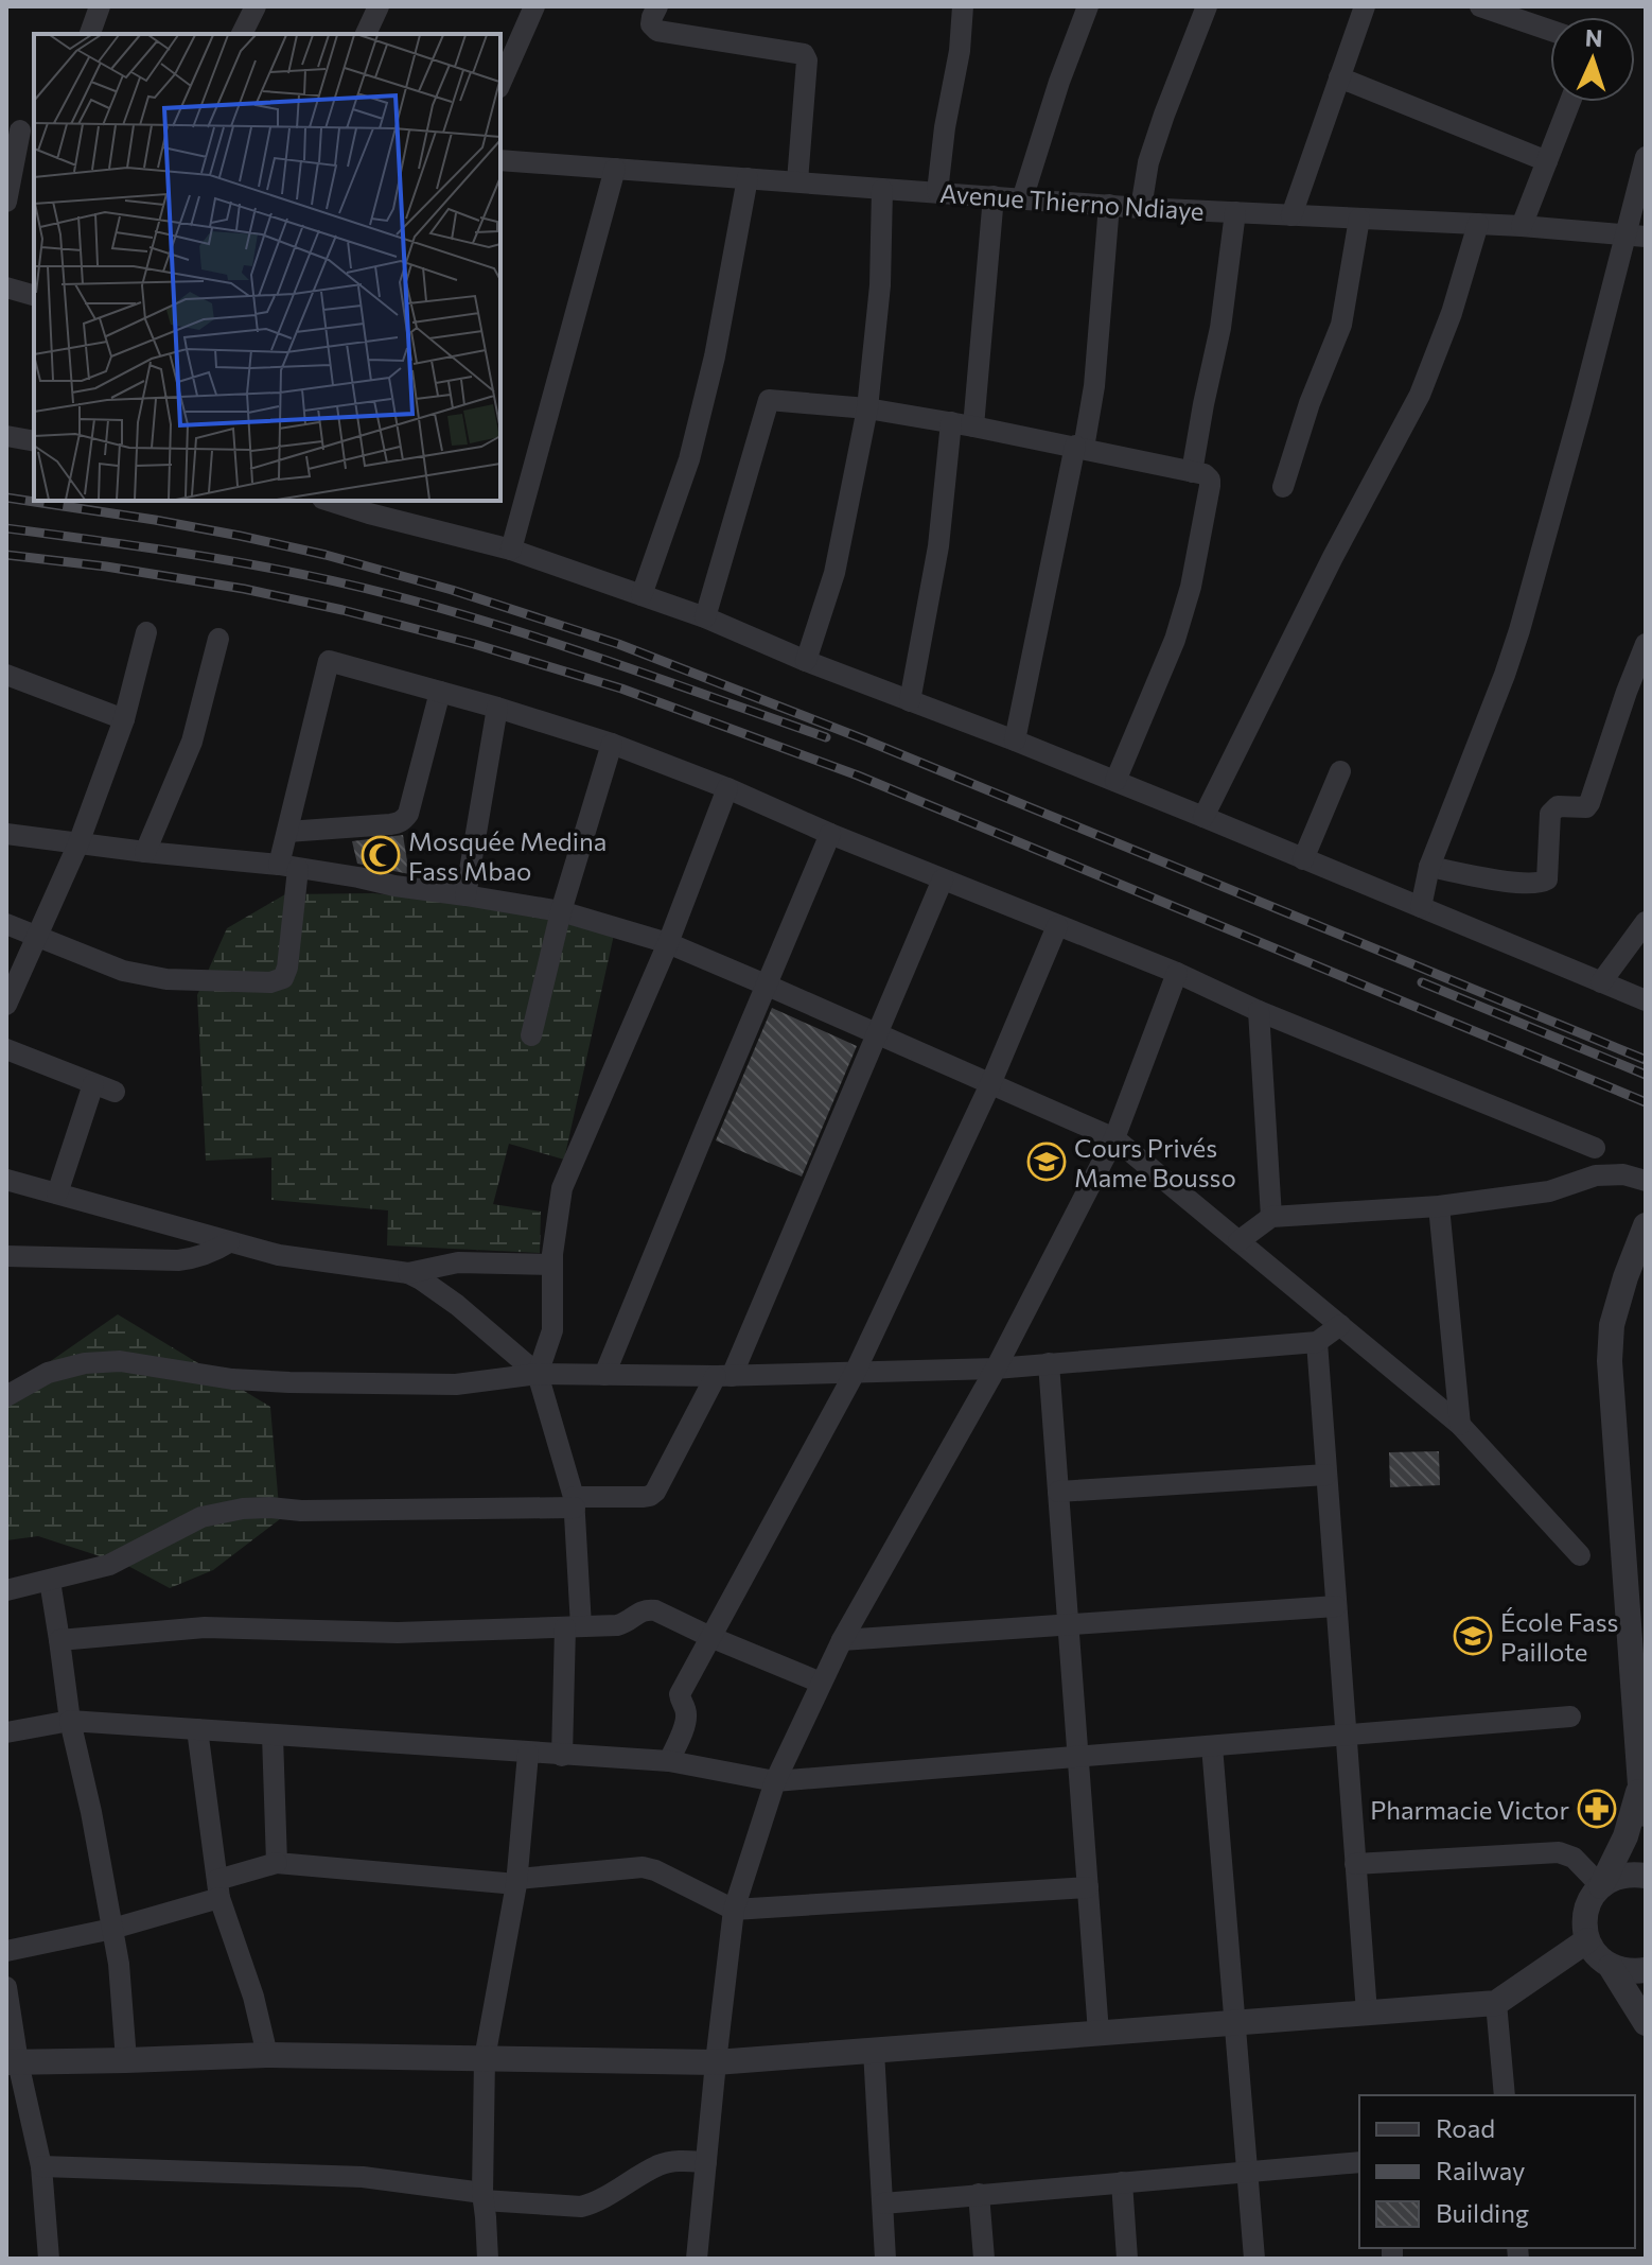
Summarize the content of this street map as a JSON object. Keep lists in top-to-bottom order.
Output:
{
  "streets": {
    "street": ["Avenue Thierno Ndiaye"]
  },
  "places": {
    "mosque": ["Mosquée Medina Fass Mbao"],
    "school or university": ["Cours Privés Mame Bousso", "École Fass Paillote"],
    "pharmacy": ["Pharmacie Victor"]
  },
  "legend": ["Road", "Railway", "Building"],
  "north": "top"
}
